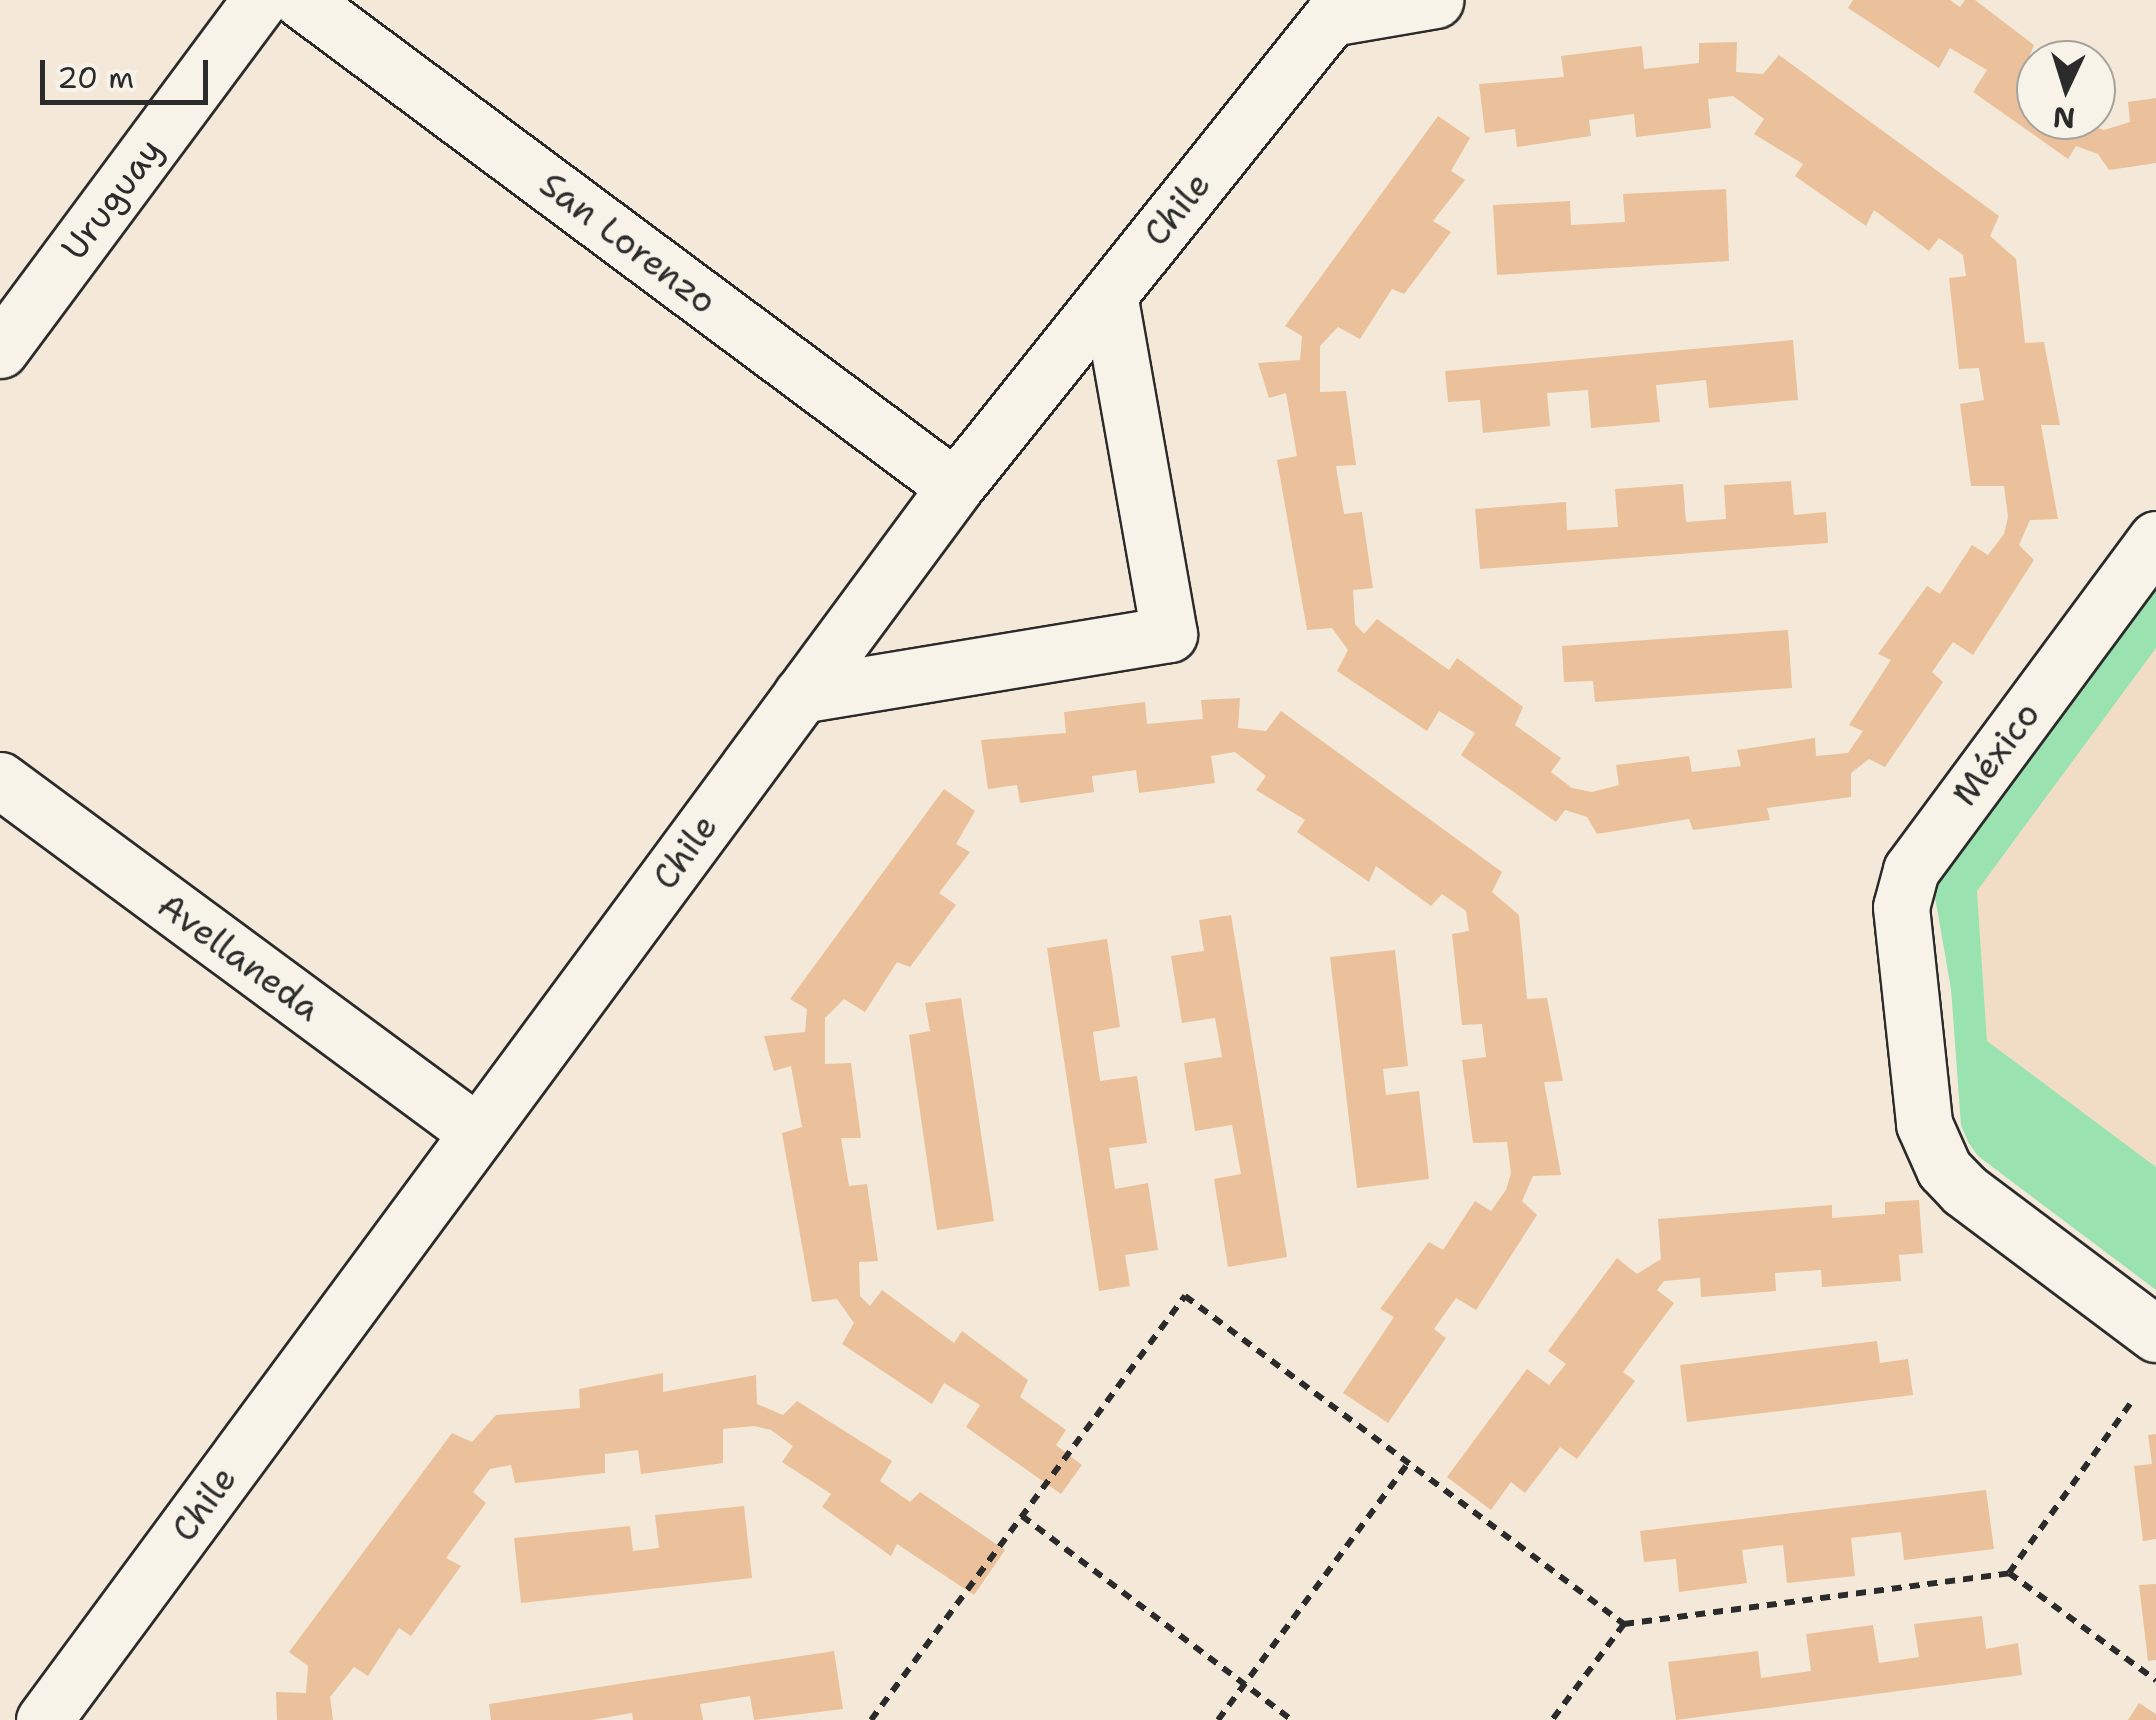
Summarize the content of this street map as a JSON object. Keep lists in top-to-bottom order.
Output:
{
  "streets": {
    "street": [
      "Uruguay",
      "Chile",
      "San Lorenzo",
      "México",
      "Avellaneda"
    ]
  },
  "crossings": [
    ["Chile", "San Lorenzo"],
    ["Chile", "Avellaneda"]
  ],
  "scale_bar": "20 m",
  "north": "bottom"
}
